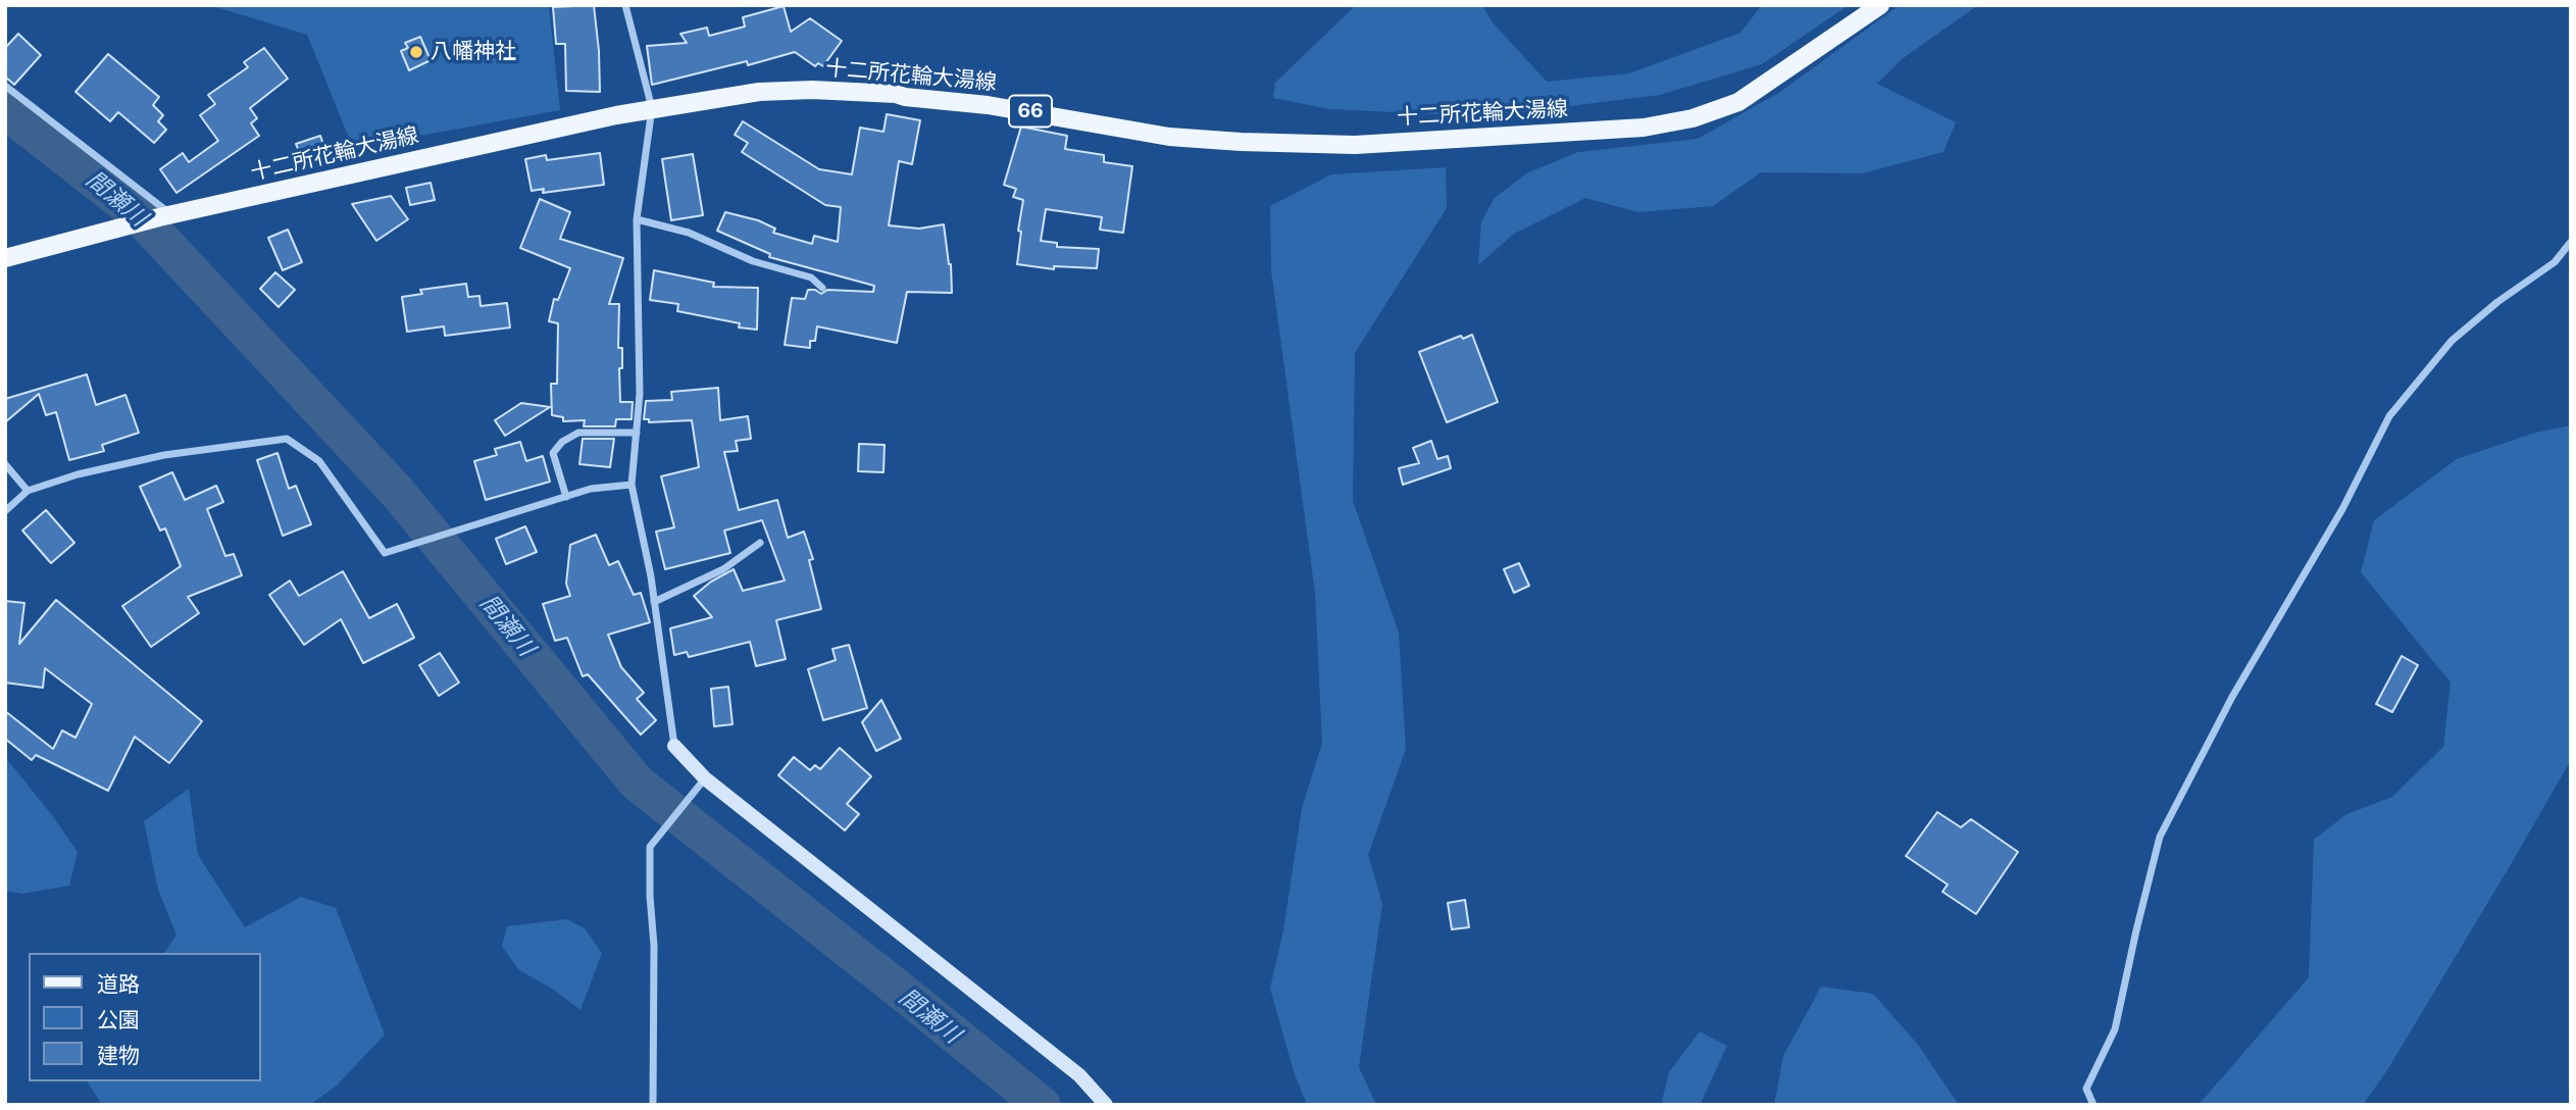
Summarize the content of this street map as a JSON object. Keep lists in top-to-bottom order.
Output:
{
  "streets": {
    "main road": ["十二所花輪大湯線", "66"]
  },
  "water": ["間瀬川"],
  "places": ["八幡神社"],
  "legend": ["道路", "公園", "建物"]
}
